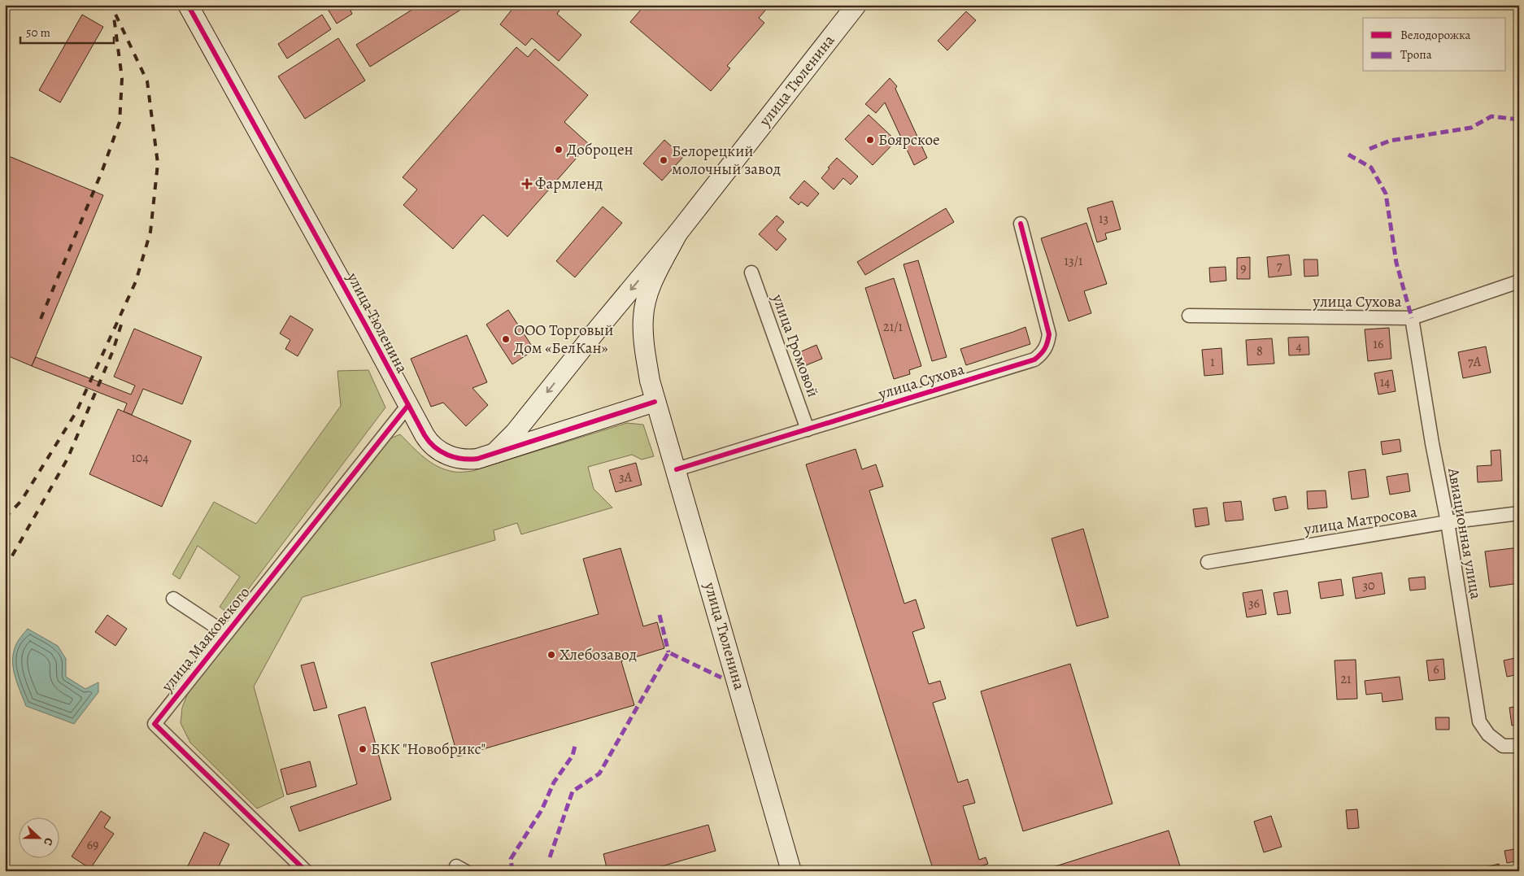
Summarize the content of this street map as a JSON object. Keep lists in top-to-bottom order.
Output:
{
  "streets": {
    "street": [
      "улица Тюленина",
      "улица Сухова",
      "улица Громовой",
      "улица Матросова",
      "Авиационная улица",
      "улица Маяковского"
    ]
  },
  "crossings": [
    ["улица Тюленина", "улица Сухова"],
    ["улица Тюленина", "улица Маяковского"],
    ["улица Сухова", "улица Громовой"],
    ["улица Сухова", "Авиационная улица"],
    ["улица Матросова", "Авиационная улица"]
  ],
  "places": {
    "other": [
      "Боярское",
      "Доброцен",
      "Белорецкий молочный завод",
      "ООО Торговый Дом «БелКан»",
      "Хлебозавод",
      "БКК \"Новобрикс\""
    ],
    "health": ["Фармленд"]
  },
  "house_numbers": [
    "13",
    "13/1",
    "7",
    "9",
    "21/1",
    "16",
    "4",
    "8",
    "1",
    "7А",
    "14",
    "104",
    "3А",
    "30",
    "36",
    "6",
    "21",
    "69"
  ],
  "legend": ["Велодорожка", "Тропа"],
  "scale_bar": "50 m",
  "north": "right"
}
